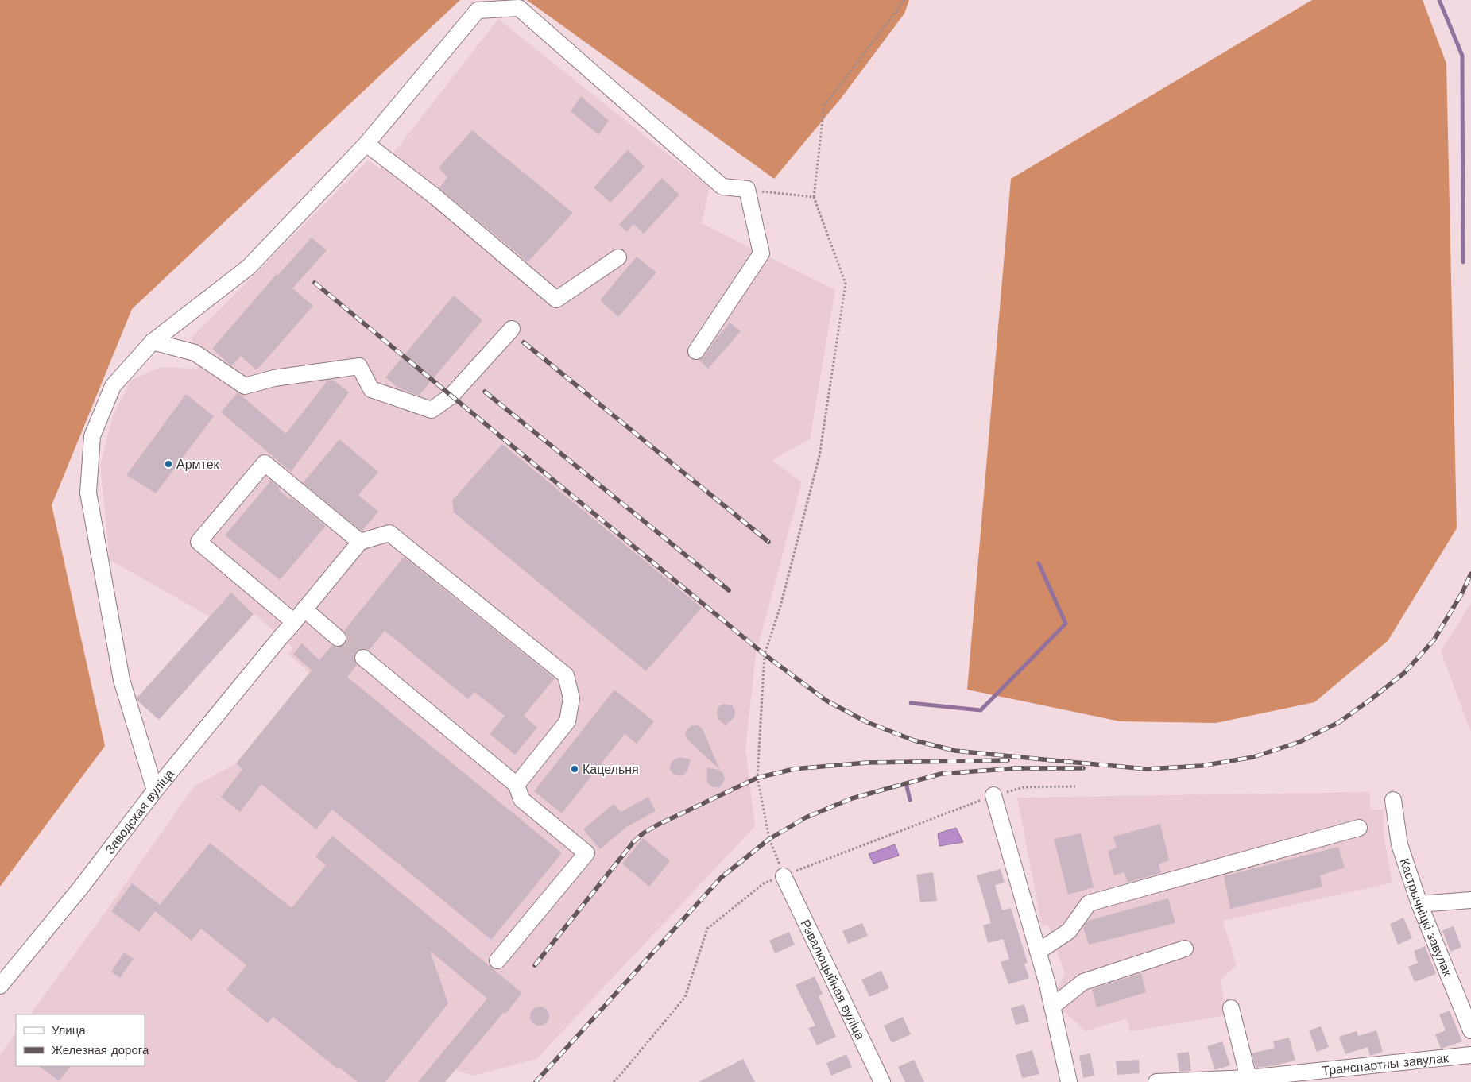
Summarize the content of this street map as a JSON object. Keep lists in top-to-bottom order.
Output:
{
  "streets": {
    "street": [
      "Заводская вуліца",
      "Кастрычніцкі завулак",
      "Рэвалюцыйная вуліца",
      "Транспартны завулак"
    ]
  },
  "places": ["Армтек", "Кацельня"],
  "legend": ["Улица", "Железная дорога"]
}
